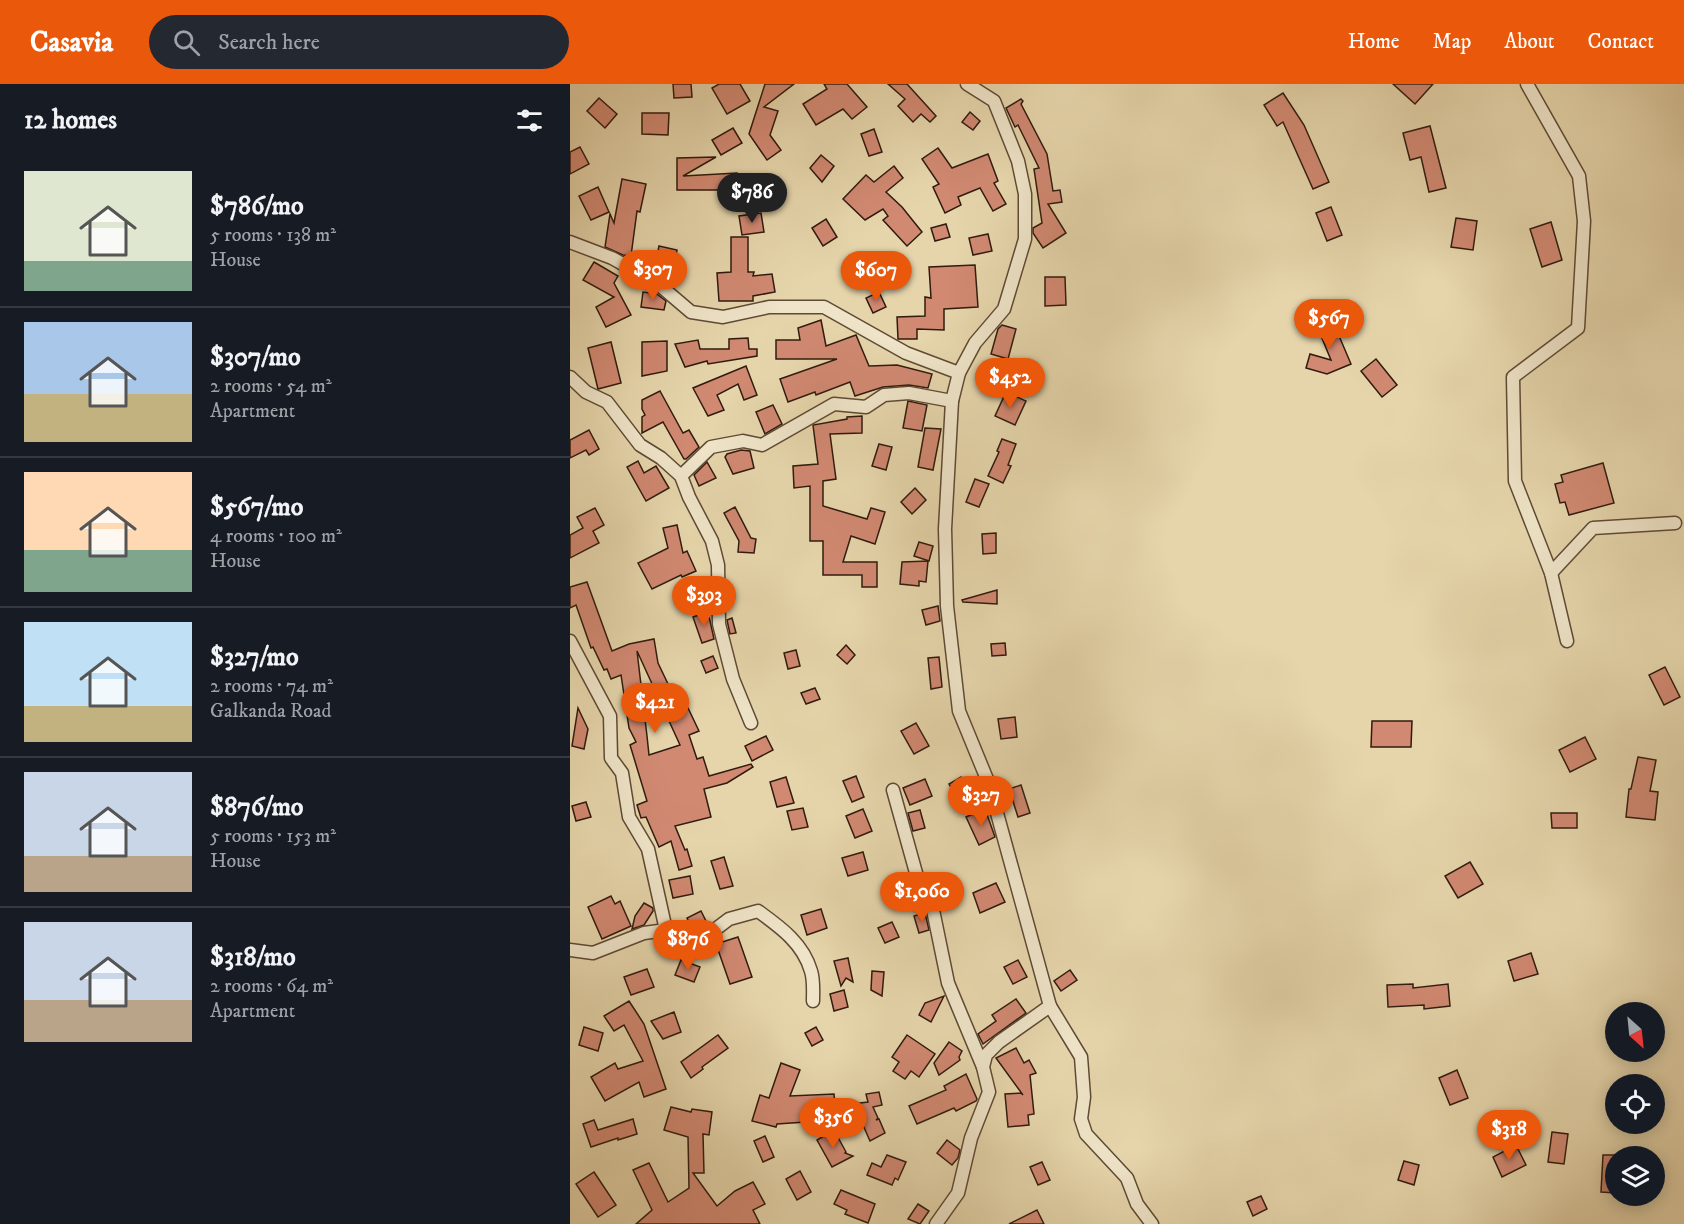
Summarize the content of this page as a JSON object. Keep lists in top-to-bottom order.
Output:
{
  "north": "bottom right",
  "page": {
    "header": "Casavia",
    "search": "Search here",
    "nav": [
      "Home",
      "Map",
      "About",
      "Contact"
    ],
    "heading": "12 homes",
    "list": [
      {
        "name": "$786/mo",
        "note": "5 rooms · 138 m² · House"
      },
      {
        "name": "$307/mo",
        "note": "2 rooms · 54 m² · Apartment"
      },
      {
        "name": "$567/mo",
        "note": "4 rooms · 100 m² · House"
      },
      {
        "name": "$327/mo",
        "note": "2 rooms · 74 m² · Galkanda Road"
      },
      {
        "name": "$876/mo",
        "note": "5 rooms · 153 m² · House"
      },
      {
        "name": "$318/mo",
        "note": "2 rooms · 64 m² · Apartment"
      }
    ],
    "price": [
      "$786",
      "$307",
      "$607",
      "$567",
      "$452",
      "$393",
      "$421",
      "$327",
      "$1,060",
      "$876",
      "$356",
      "$318"
    ]
  }
}
